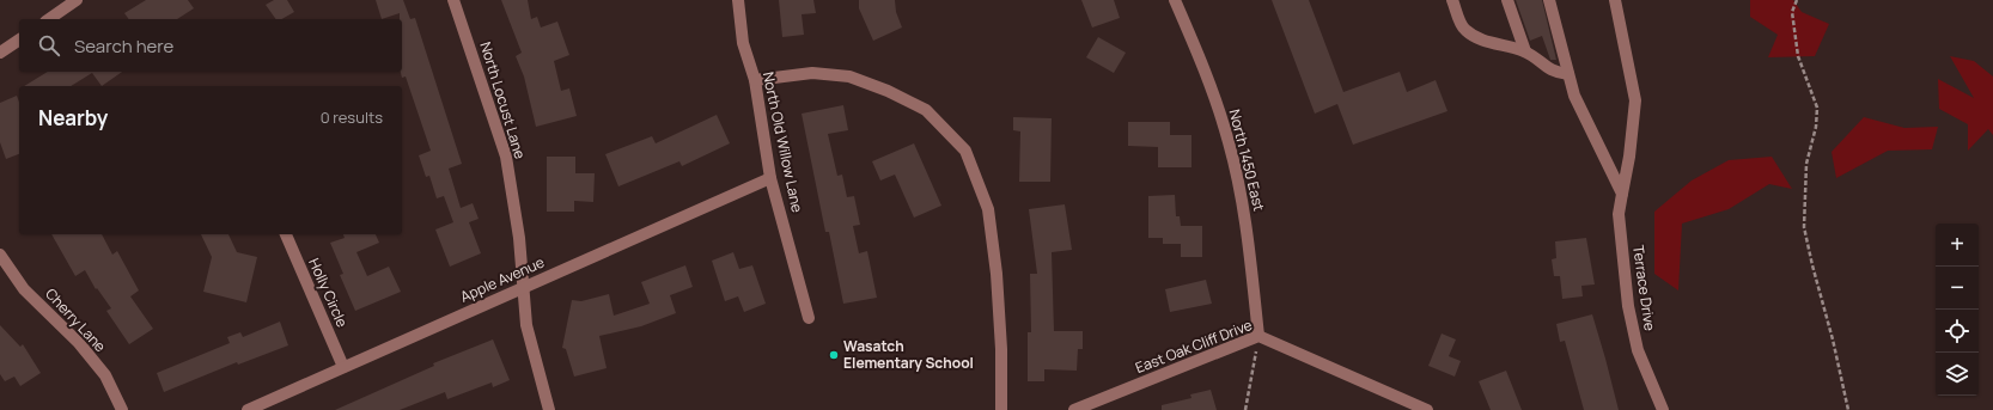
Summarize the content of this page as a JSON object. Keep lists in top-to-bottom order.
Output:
{
  "streets": {
    "street": [
      "North Locust Lane",
      "North Old Willow Lane",
      "North 1450 East",
      "Apple Avenue",
      "Terrace Drive",
      "Holly Circle",
      "Cherry Lane",
      "East Oak Cliff Drive"
    ]
  },
  "crossings": [
    ["North Locust Lane", "Apple Avenue"],
    ["North Old Willow Lane", "Apple Avenue"],
    ["North 1450 East", "East Oak Cliff Drive"],
    ["Apple Avenue", "Holly Circle"]
  ],
  "places": ["Wasatch Elementary School"],
  "page": {
    "search": "Search here",
    "heading": ["Nearby", "0 results"],
    "map_buttons": ["+", "−"]
  }
}
